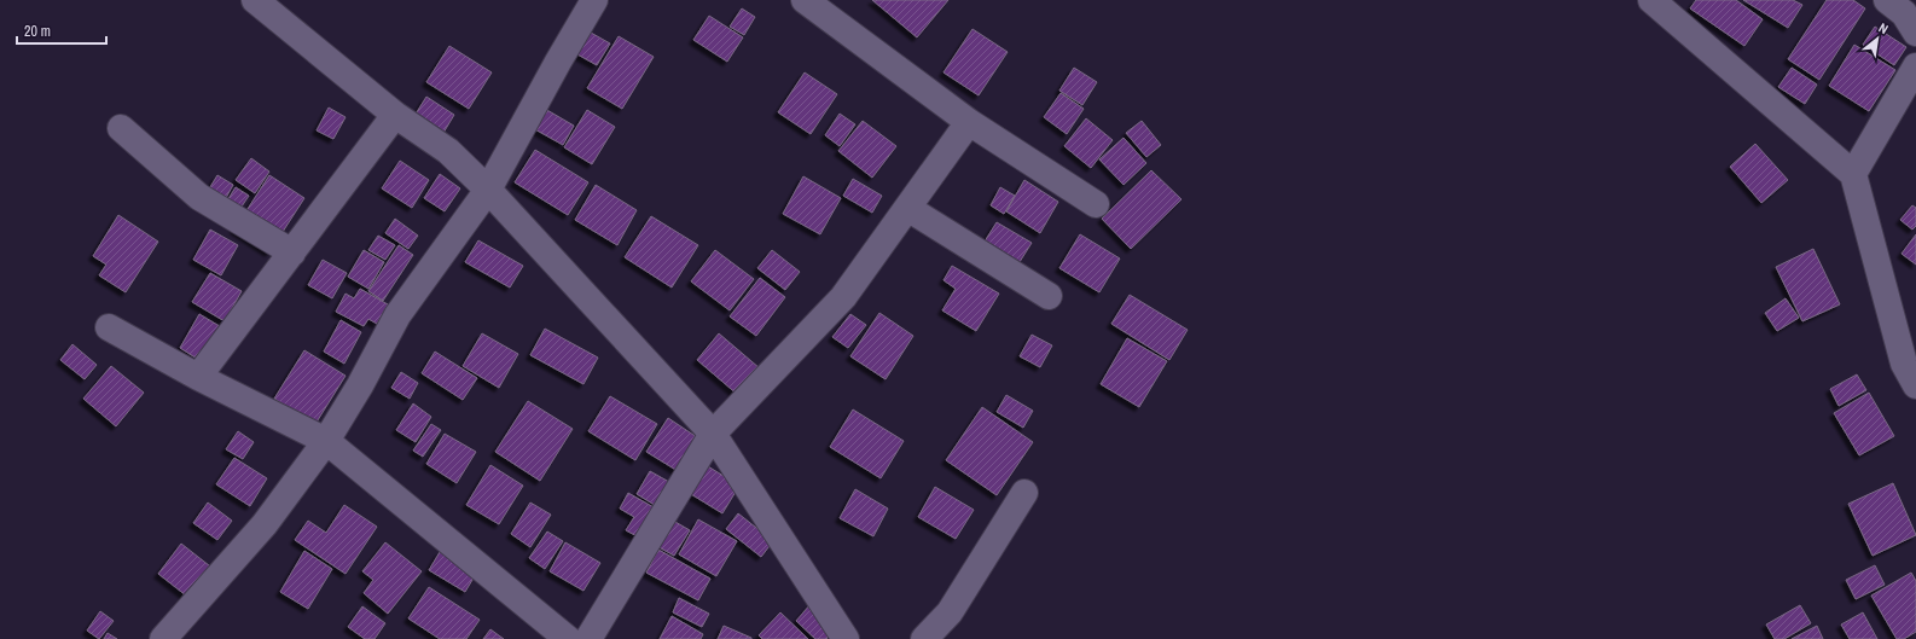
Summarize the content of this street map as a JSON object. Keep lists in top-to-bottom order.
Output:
{
  "scale_bar": "20 m",
  "north": "top right"
}
